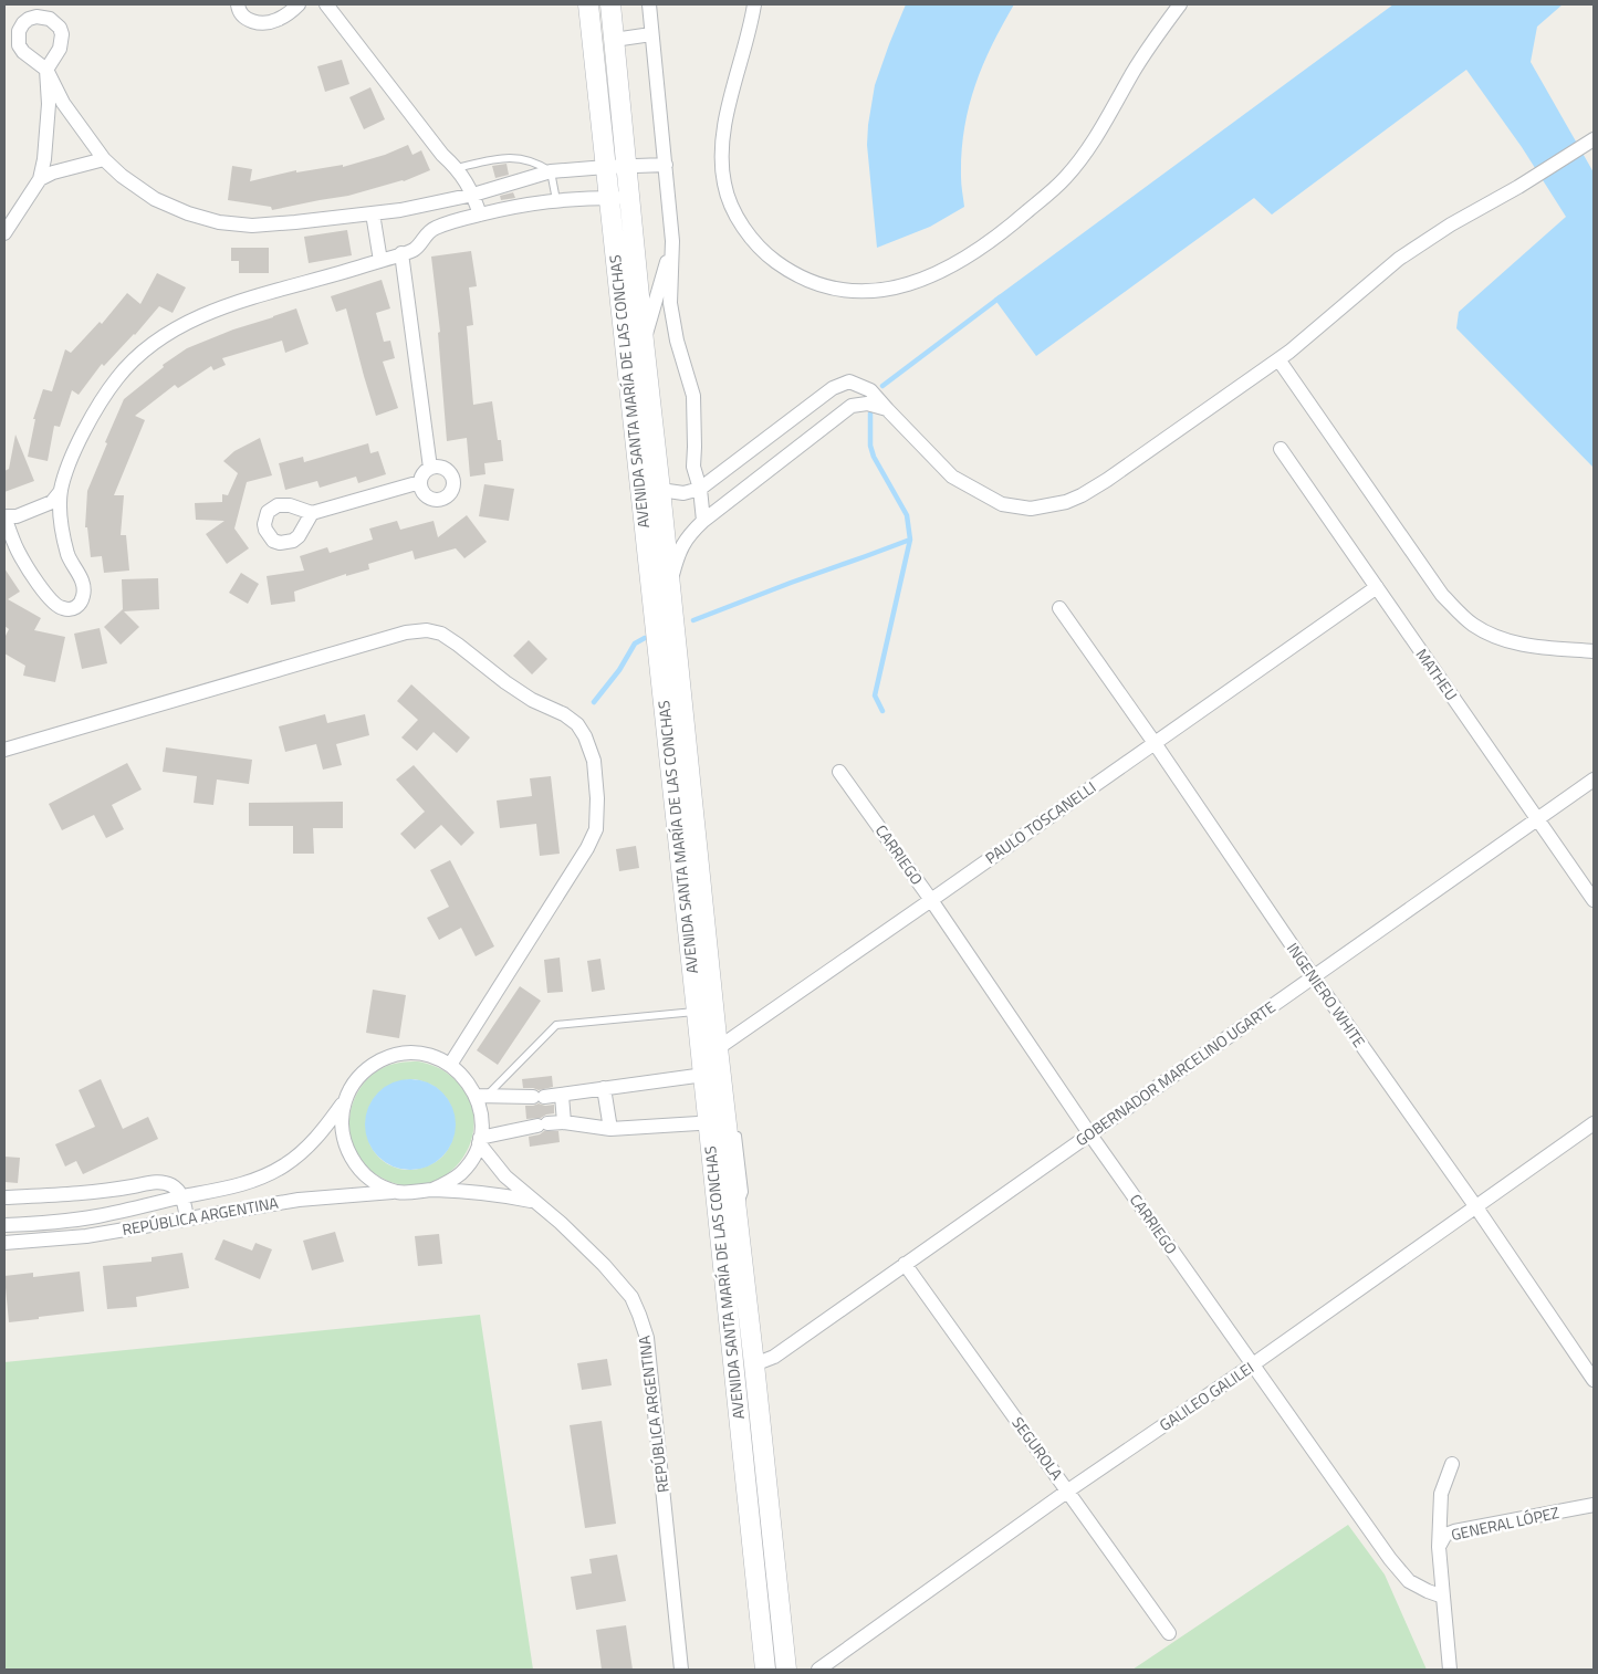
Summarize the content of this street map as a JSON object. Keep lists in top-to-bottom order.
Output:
{
  "streets": {
    "main road": ["AVENIDA SANTA MARÍA DE LAS CONCHAS"],
    "street": [
      "MATHEU",
      "PAULO TOSCANELLI",
      "CARRIEGO",
      "INGENIERO WHITE",
      "GOBERNADOR MARCELINO UGARTE",
      "REPÚBLICA ARGENTINA",
      "GALILEO GALILEI",
      "SEGUROLA",
      "GENERAL LÓPEZ"
    ]
  },
  "crossings": [
    ["AVENIDA SANTA MARÍA DE LAS CONCHAS", "PAULO TOSCANELLI"],
    ["AVENIDA SANTA MARÍA DE LAS CONCHAS", "GOBERNADOR MARCELINO UGARTE"],
    ["MATHEU", "PAULO TOSCANELLI"],
    ["MATHEU", "GOBERNADOR MARCELINO UGARTE"],
    ["PAULO TOSCANELLI", "CARRIEGO"],
    ["PAULO TOSCANELLI", "INGENIERO WHITE"],
    ["CARRIEGO", "GOBERNADOR MARCELINO UGARTE"],
    ["CARRIEGO", "GALILEO GALILEI"],
    ["CARRIEGO", "GENERAL LÓPEZ"],
    ["INGENIERO WHITE", "GOBERNADOR MARCELINO UGARTE"],
    ["INGENIERO WHITE", "GALILEO GALILEI"],
    ["GOBERNADOR MARCELINO UGARTE", "SEGUROLA"],
    ["GALILEO GALILEI", "SEGUROLA"]
  ]
}
